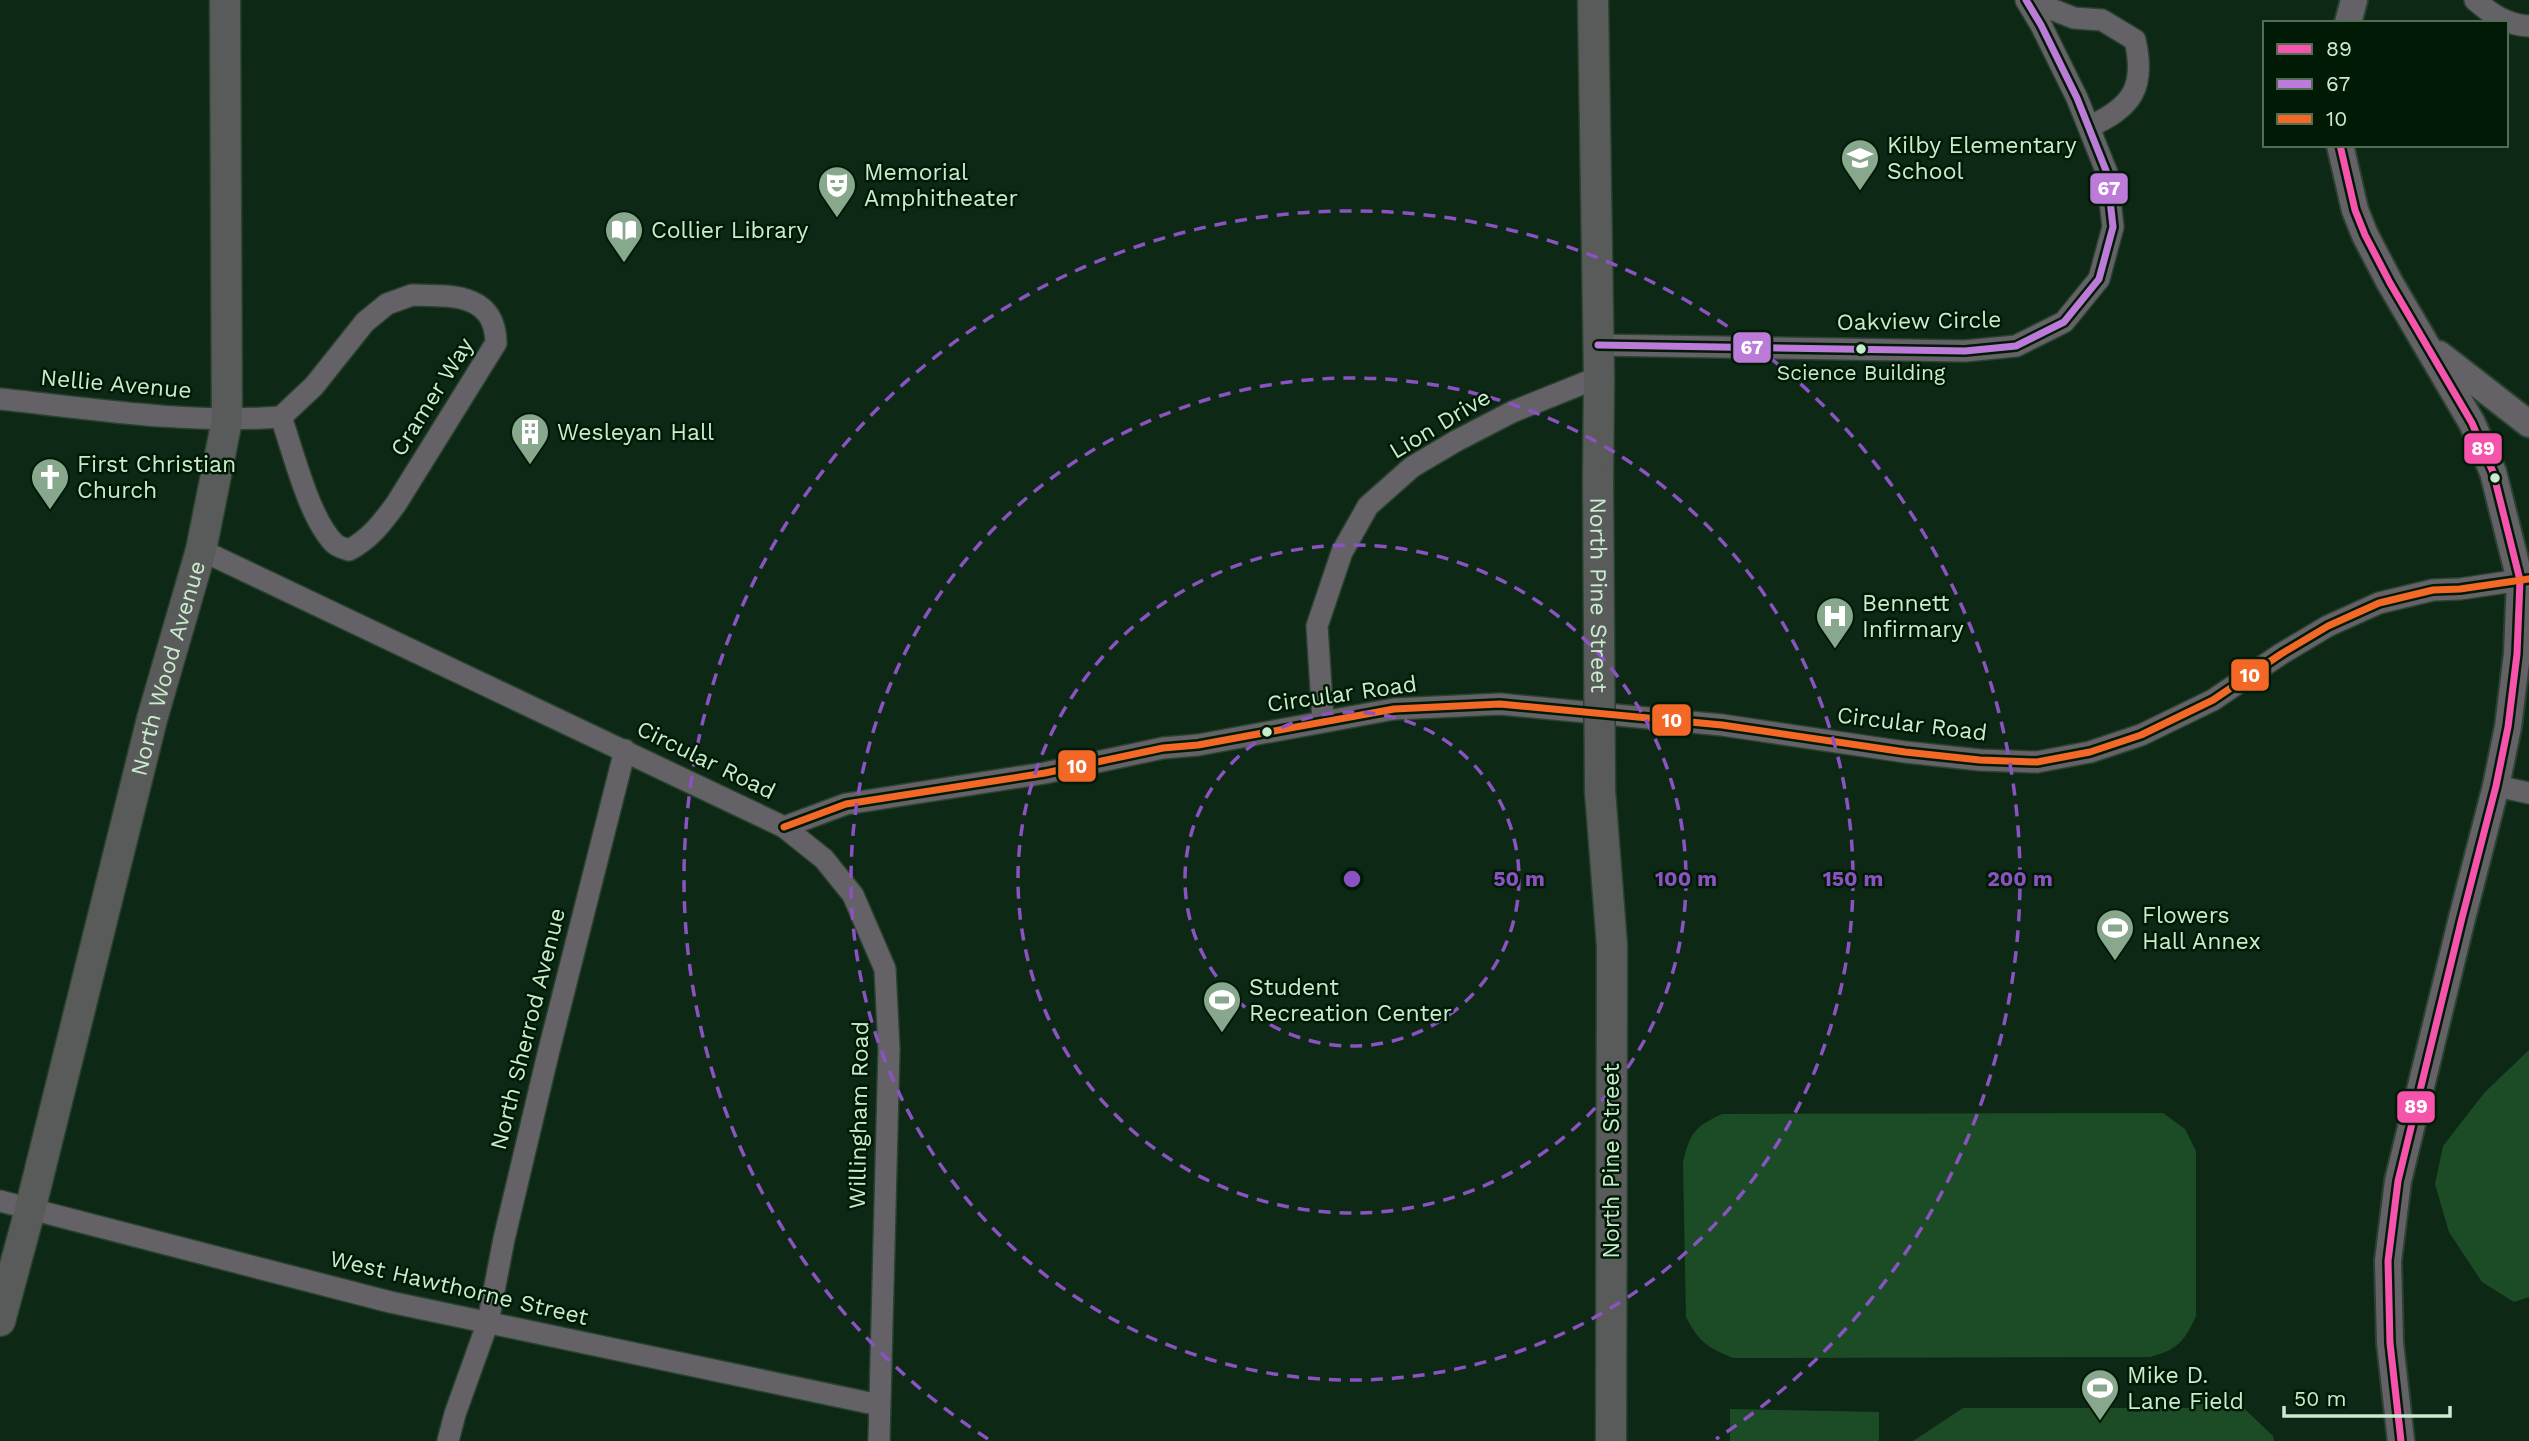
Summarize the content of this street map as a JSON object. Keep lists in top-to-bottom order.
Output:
{
  "streets": {
    "main road": ["North Pine Street", "North Wood Avenue"],
    "street": [
      "Oakview Circle",
      "Nellie Avenue",
      "Cramer Way",
      "Lion Drive",
      "Circular Road",
      "North Sherrod Avenue",
      "Willingham Road",
      "West Hawthorne Street"
    ]
  },
  "crossings": [
    ["Oakview Circle", "North Pine Street"],
    ["Nellie Avenue", "North Wood Avenue"],
    ["Lion Drive", "North Pine Street"],
    ["Lion Drive", "Circular Road"],
    ["North Wood Avenue", "Circular Road"],
    ["North Wood Avenue", "West Hawthorne Street"],
    ["Circular Road", "North Sherrod Avenue"],
    ["Circular Road", "Willingham Road"],
    ["North Sherrod Avenue", "West Hawthorne Street"],
    ["Willingham Road", "West Hawthorne Street"]
  ],
  "places": {
    "school or university": ["Kilby Elementary School"],
    "theatre": ["Memorial Amphitheater"],
    "library": ["Collier Library"],
    "other": ["Science Building"],
    "building": ["Wesleyan Hall"],
    "church": ["First Christian Church"],
    "hospital": ["Bennett Infirmary"],
    "sports": ["Flowers Hall Annex", "Student Recreation Center", "Mike D. Lane Field"]
  },
  "lines": ["transit line 67", "transit line 89", "transit line 10"],
  "legend": ["89", "67", "10"],
  "scale_bar": "50 m",
  "rings": [
    "50 m",
    "100 m",
    "150 m",
    "200 m"
  ]
}
